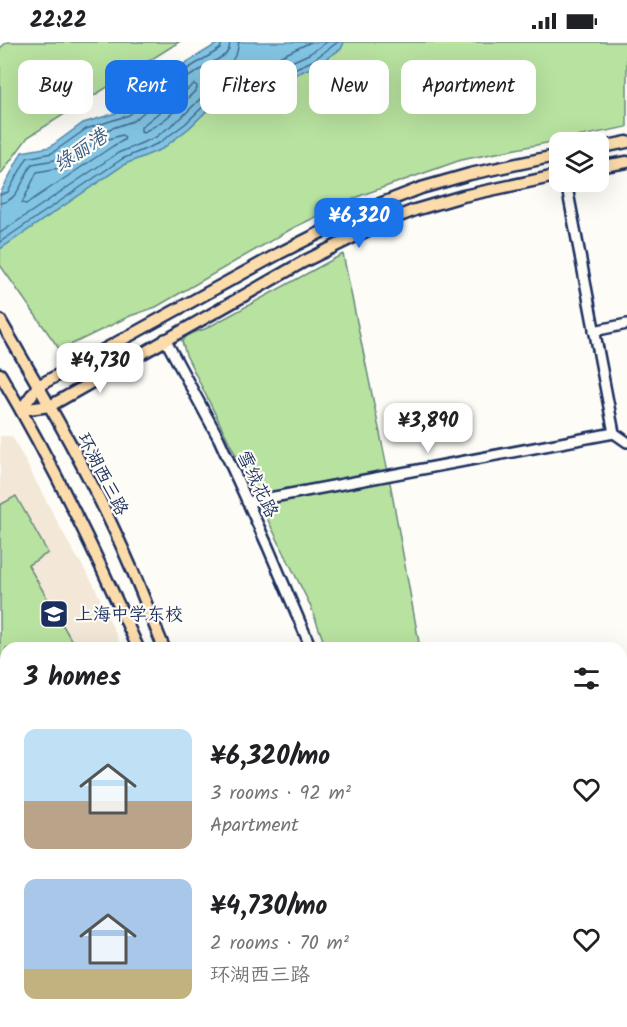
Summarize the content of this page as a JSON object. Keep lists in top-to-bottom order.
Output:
{
  "streets": {
    "main road": ["环湖西三路"],
    "street": ["雪绒花路"]
  },
  "water": ["绿丽港"],
  "places": {
    "school or university": ["上海中学东校"]
  },
  "page": {
    "status": "22:22",
    "chip": [
      "Buy",
      "Rent",
      "Filters",
      "New",
      "Apartment"
    ],
    "price": ["¥6,320", "¥4,730", "¥3,890"],
    "heading": "3 homes",
    "list": [
      {
        "name": "¥6,320/mo",
        "note": "3 rooms · 92 m² · Apartment"
      },
      {
        "name": "¥4,730/mo",
        "note": "2 rooms · 70 m² · 环湖西三路"
      }
    ]
  }
}
